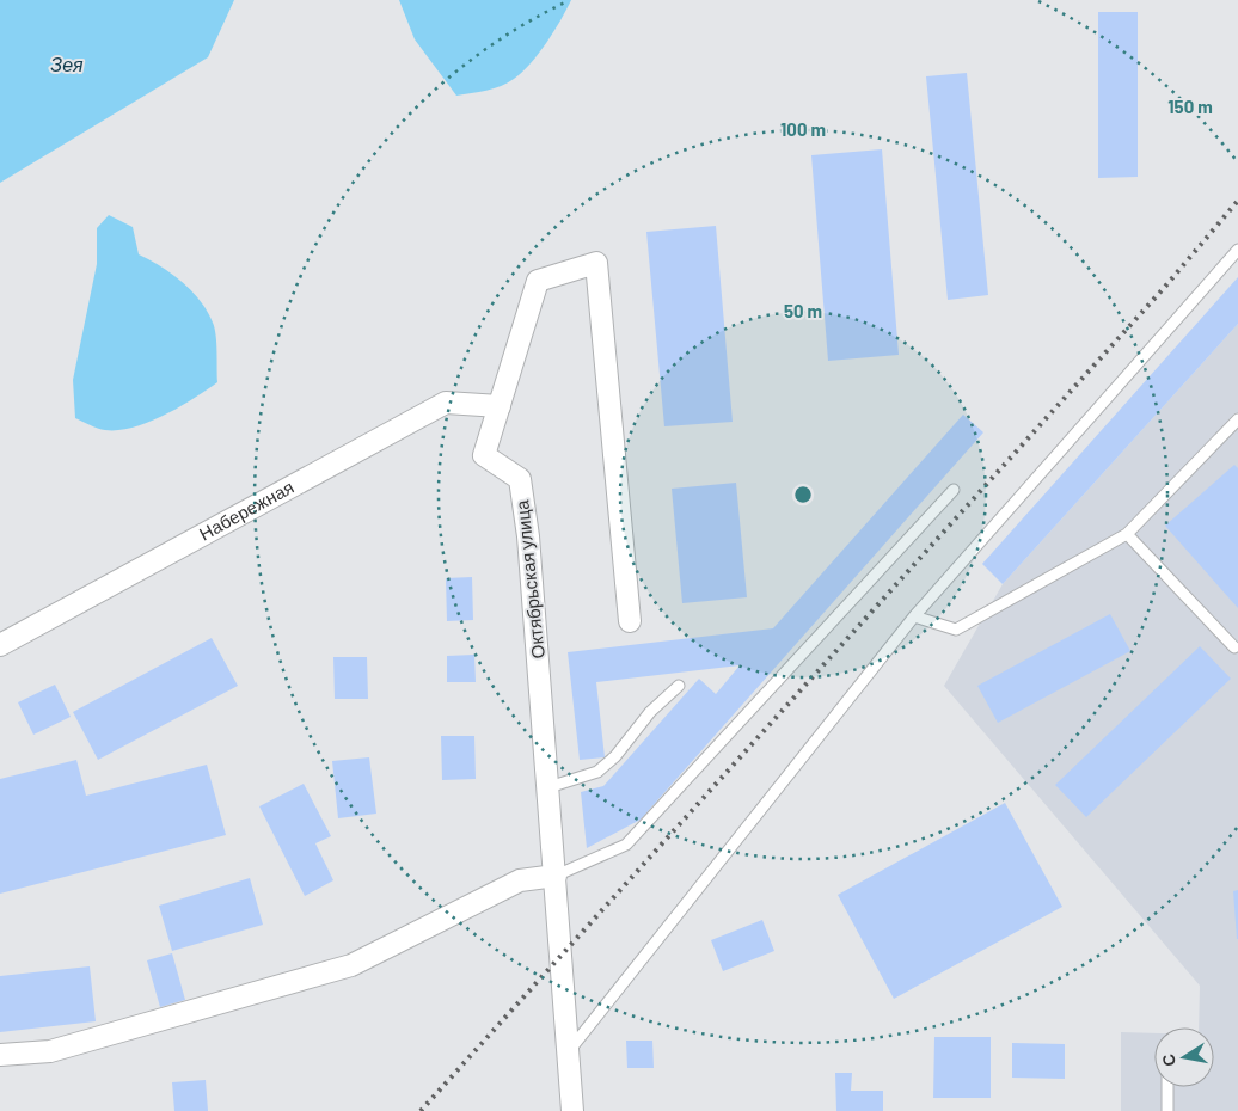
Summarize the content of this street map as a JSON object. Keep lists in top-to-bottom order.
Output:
{
  "streets": {
    "street": ["Набережная", "Октябрьская улица"]
  },
  "crossings": [
    ["Набережная", "Октябрьская улица"]
  ],
  "water": ["Зея"],
  "north": "left",
  "rings": ["150 m", "100 m", "50 m"]
}
